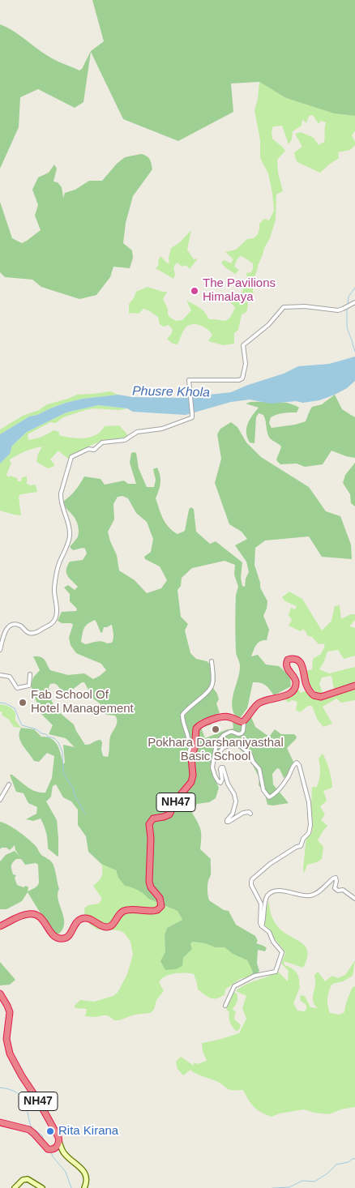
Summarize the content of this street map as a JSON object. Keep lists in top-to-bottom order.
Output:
{
  "streets": {
    "highway": ["NH47"]
  },
  "water": ["Phusre Khola"],
  "places": [
    "The Pavilions Himalaya",
    "Fab School Of Hotel Management",
    "Pokhara Darshaniyasthal Basic School",
    "Rita Kirana"
  ]
}
